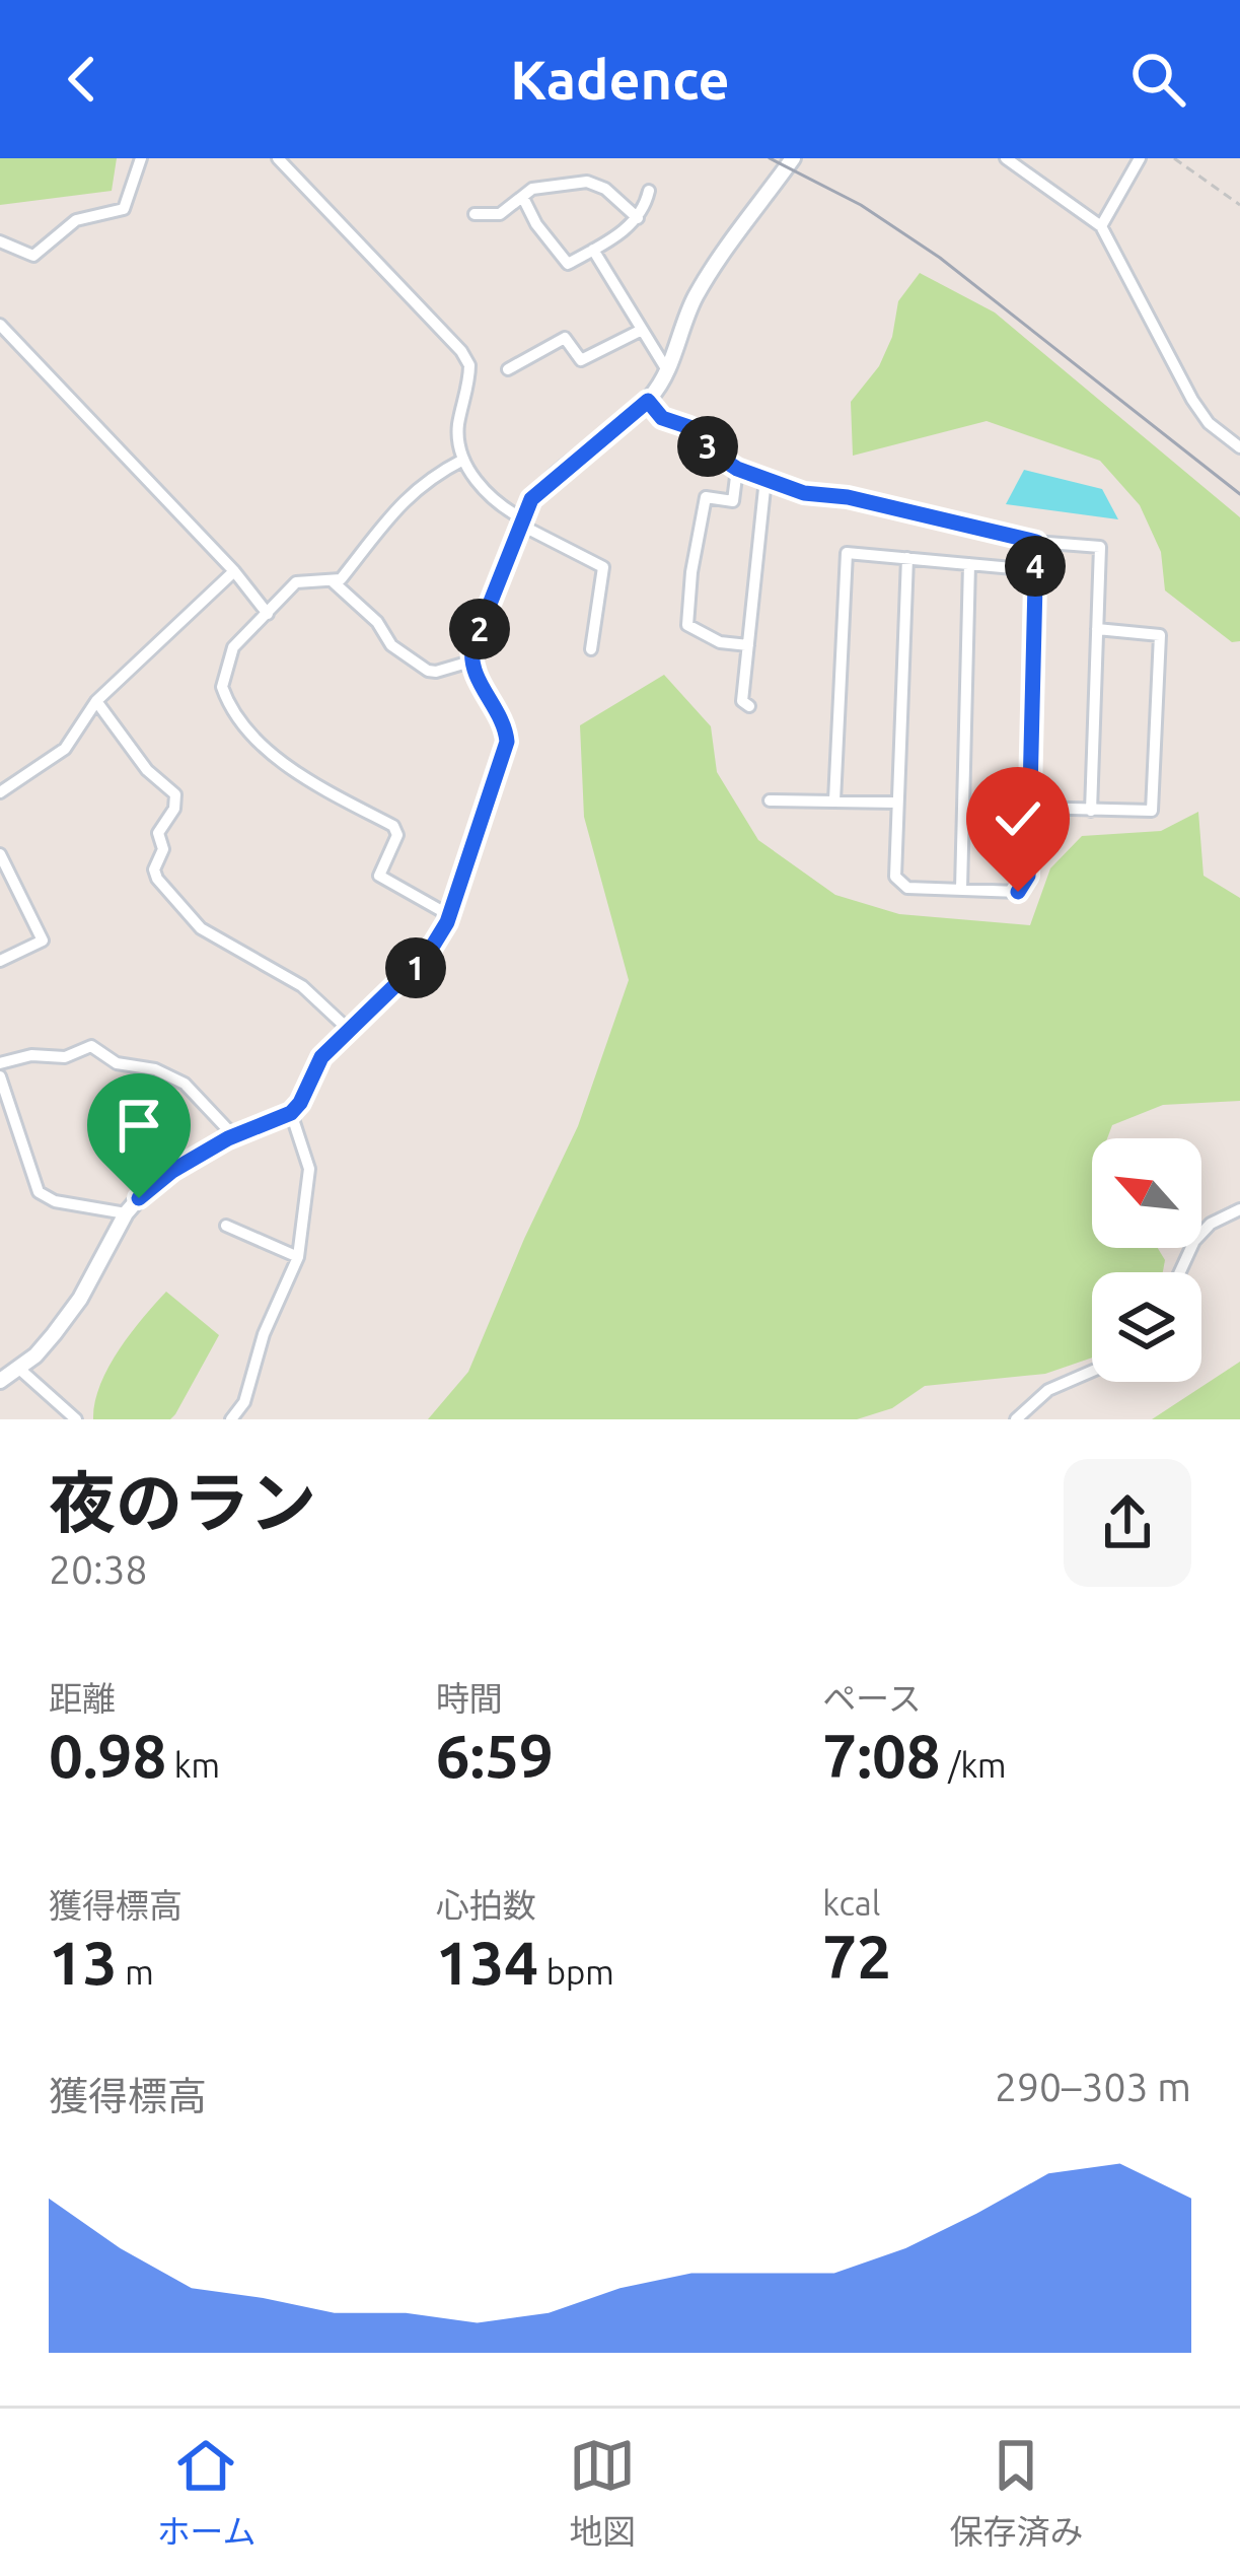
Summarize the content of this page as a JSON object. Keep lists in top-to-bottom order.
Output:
{
  "north": "top left",
  "page": {
    "header": "Kadence",
    "pins": [
      "3",
      "4",
      "2",
      "1"
    ],
    "heading": ["夜のラン", "20:38"],
    "stats": [
      ["距離", "0.98 km"],
      ["時間", "6:59"],
      ["ペース", "7:08 /km"],
      ["獲得標高", "13 m"],
      ["心拍数", "134 bpm"],
      ["kcal", "72"]
    ],
    "chart": ["獲得標高", "290–303 m"],
    "tabs": ["ホーム", "地図", "保存済み"]
  }
}
